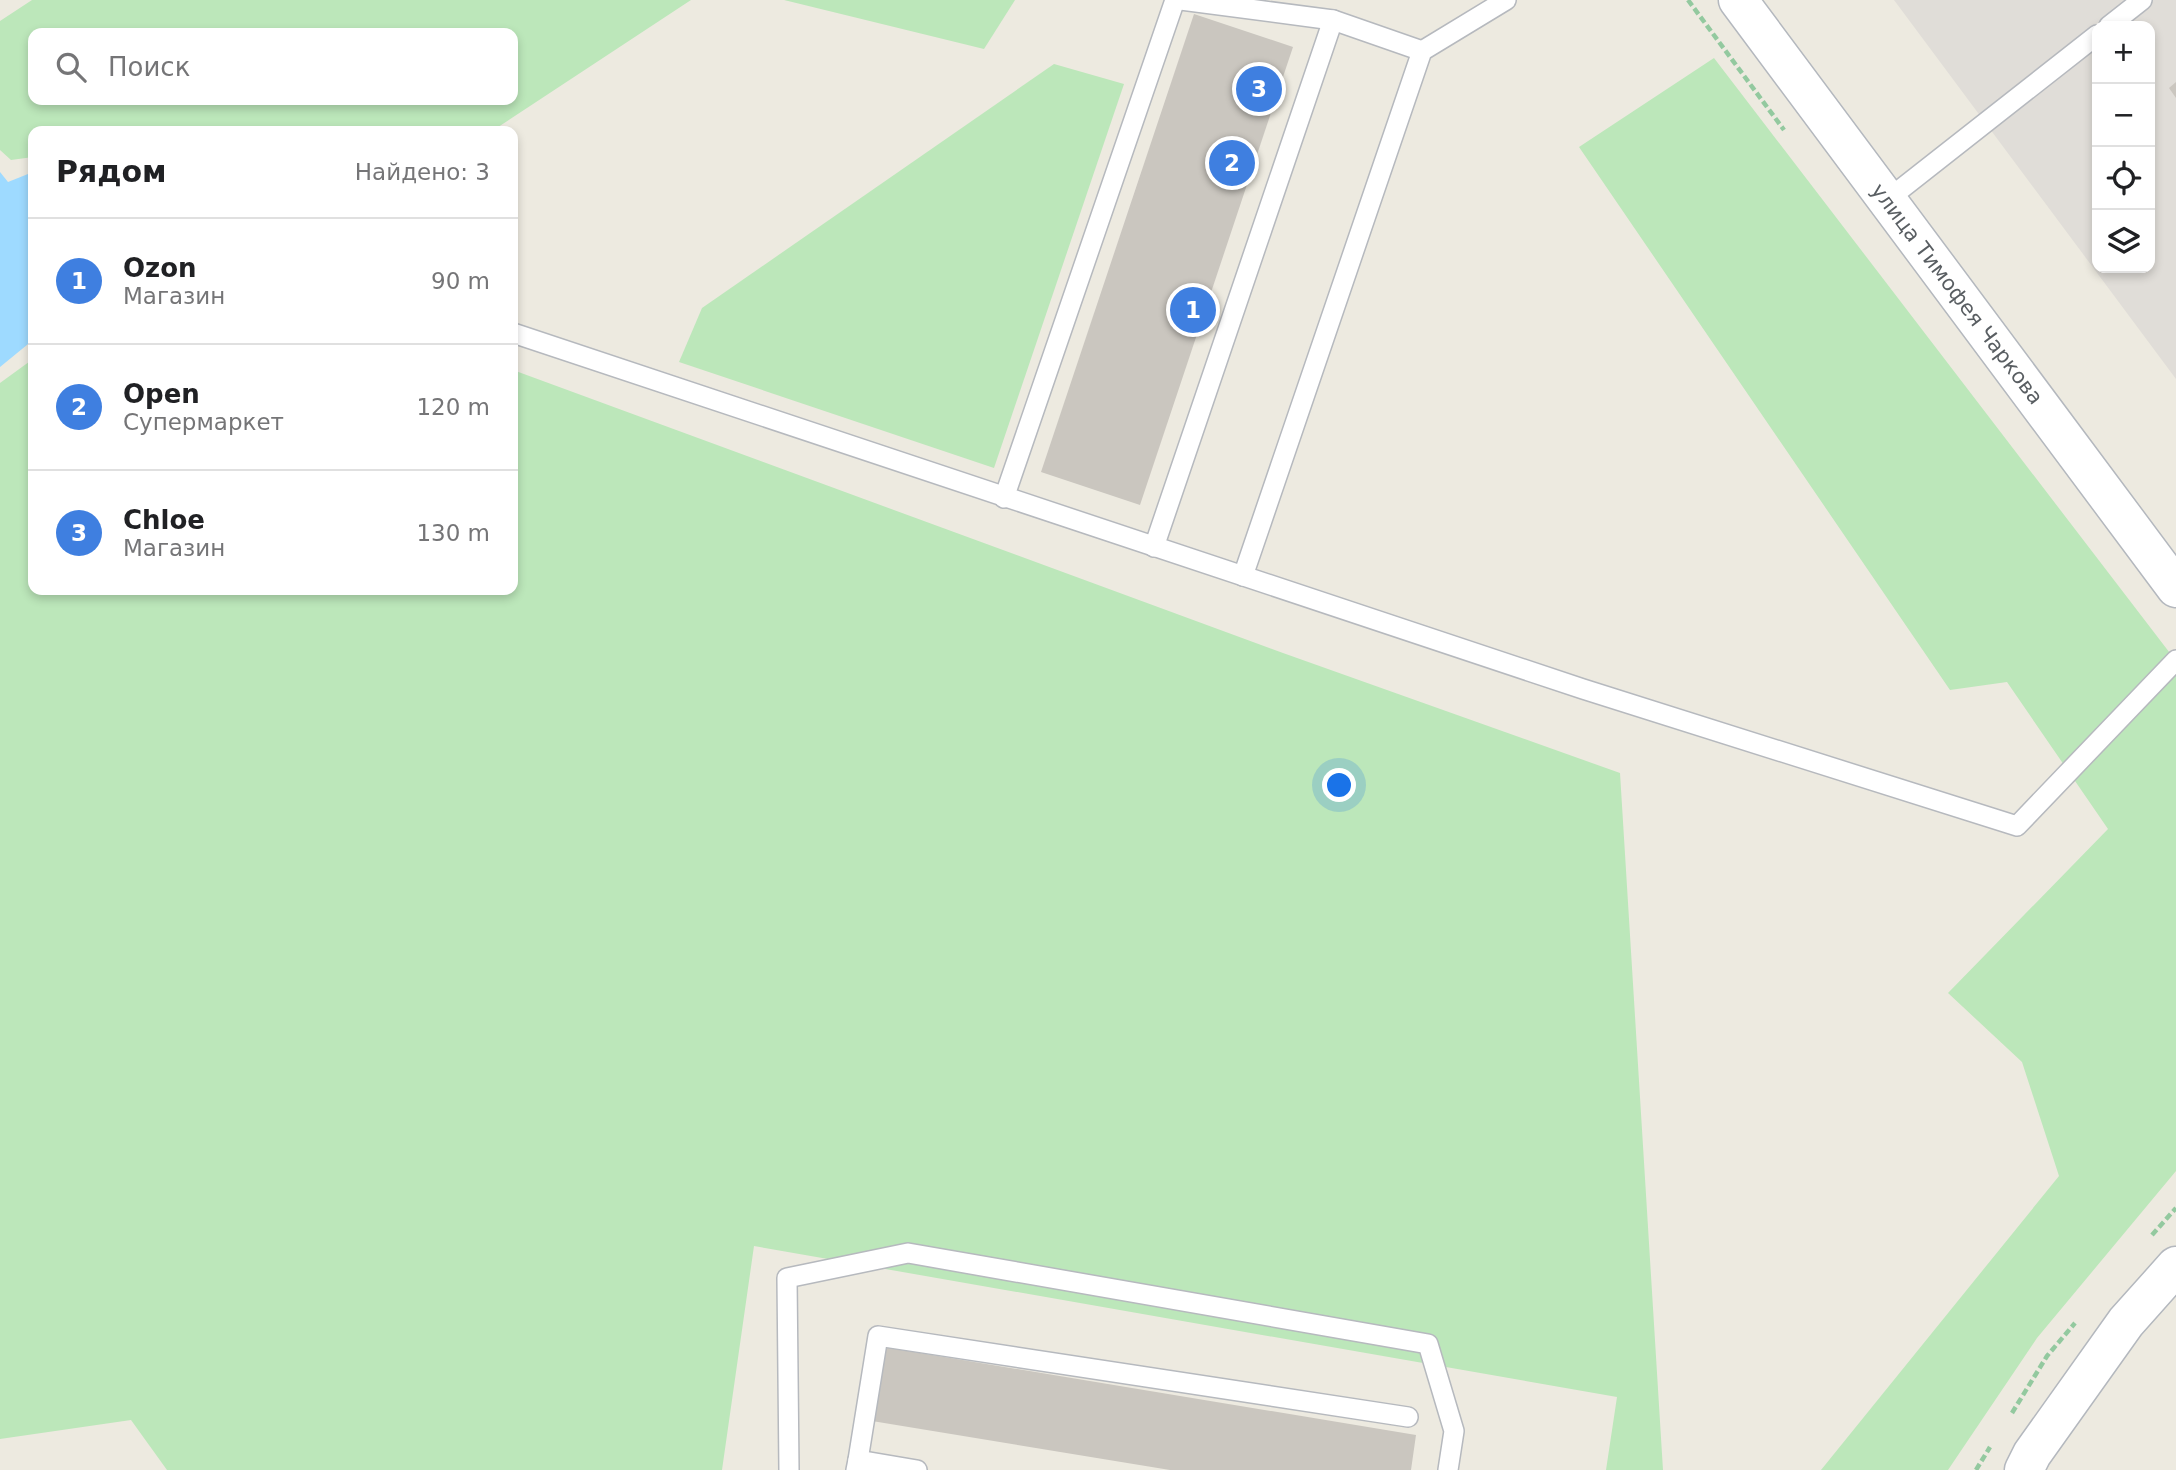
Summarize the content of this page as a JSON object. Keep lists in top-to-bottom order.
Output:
{
  "streets": {
    "main road": ["улица Тимофея Чаркова"]
  },
  "page": {
    "map_buttons": ["+", "−"],
    "search": "Поиск",
    "pins": ["3", "2", "1"],
    "heading": ["Рядом", "Найдено: 3"],
    "list": [
      {
        "mark": "1",
        "name": "Ozon",
        "note": "Магазин",
        "value": "90 m"
      },
      {
        "mark": "2",
        "name": "Open",
        "note": "Супермаркет",
        "value": "120 m"
      },
      {
        "mark": "3",
        "name": "Chloe",
        "note": "Магазин",
        "value": "130 m"
      }
    ]
  }
}
